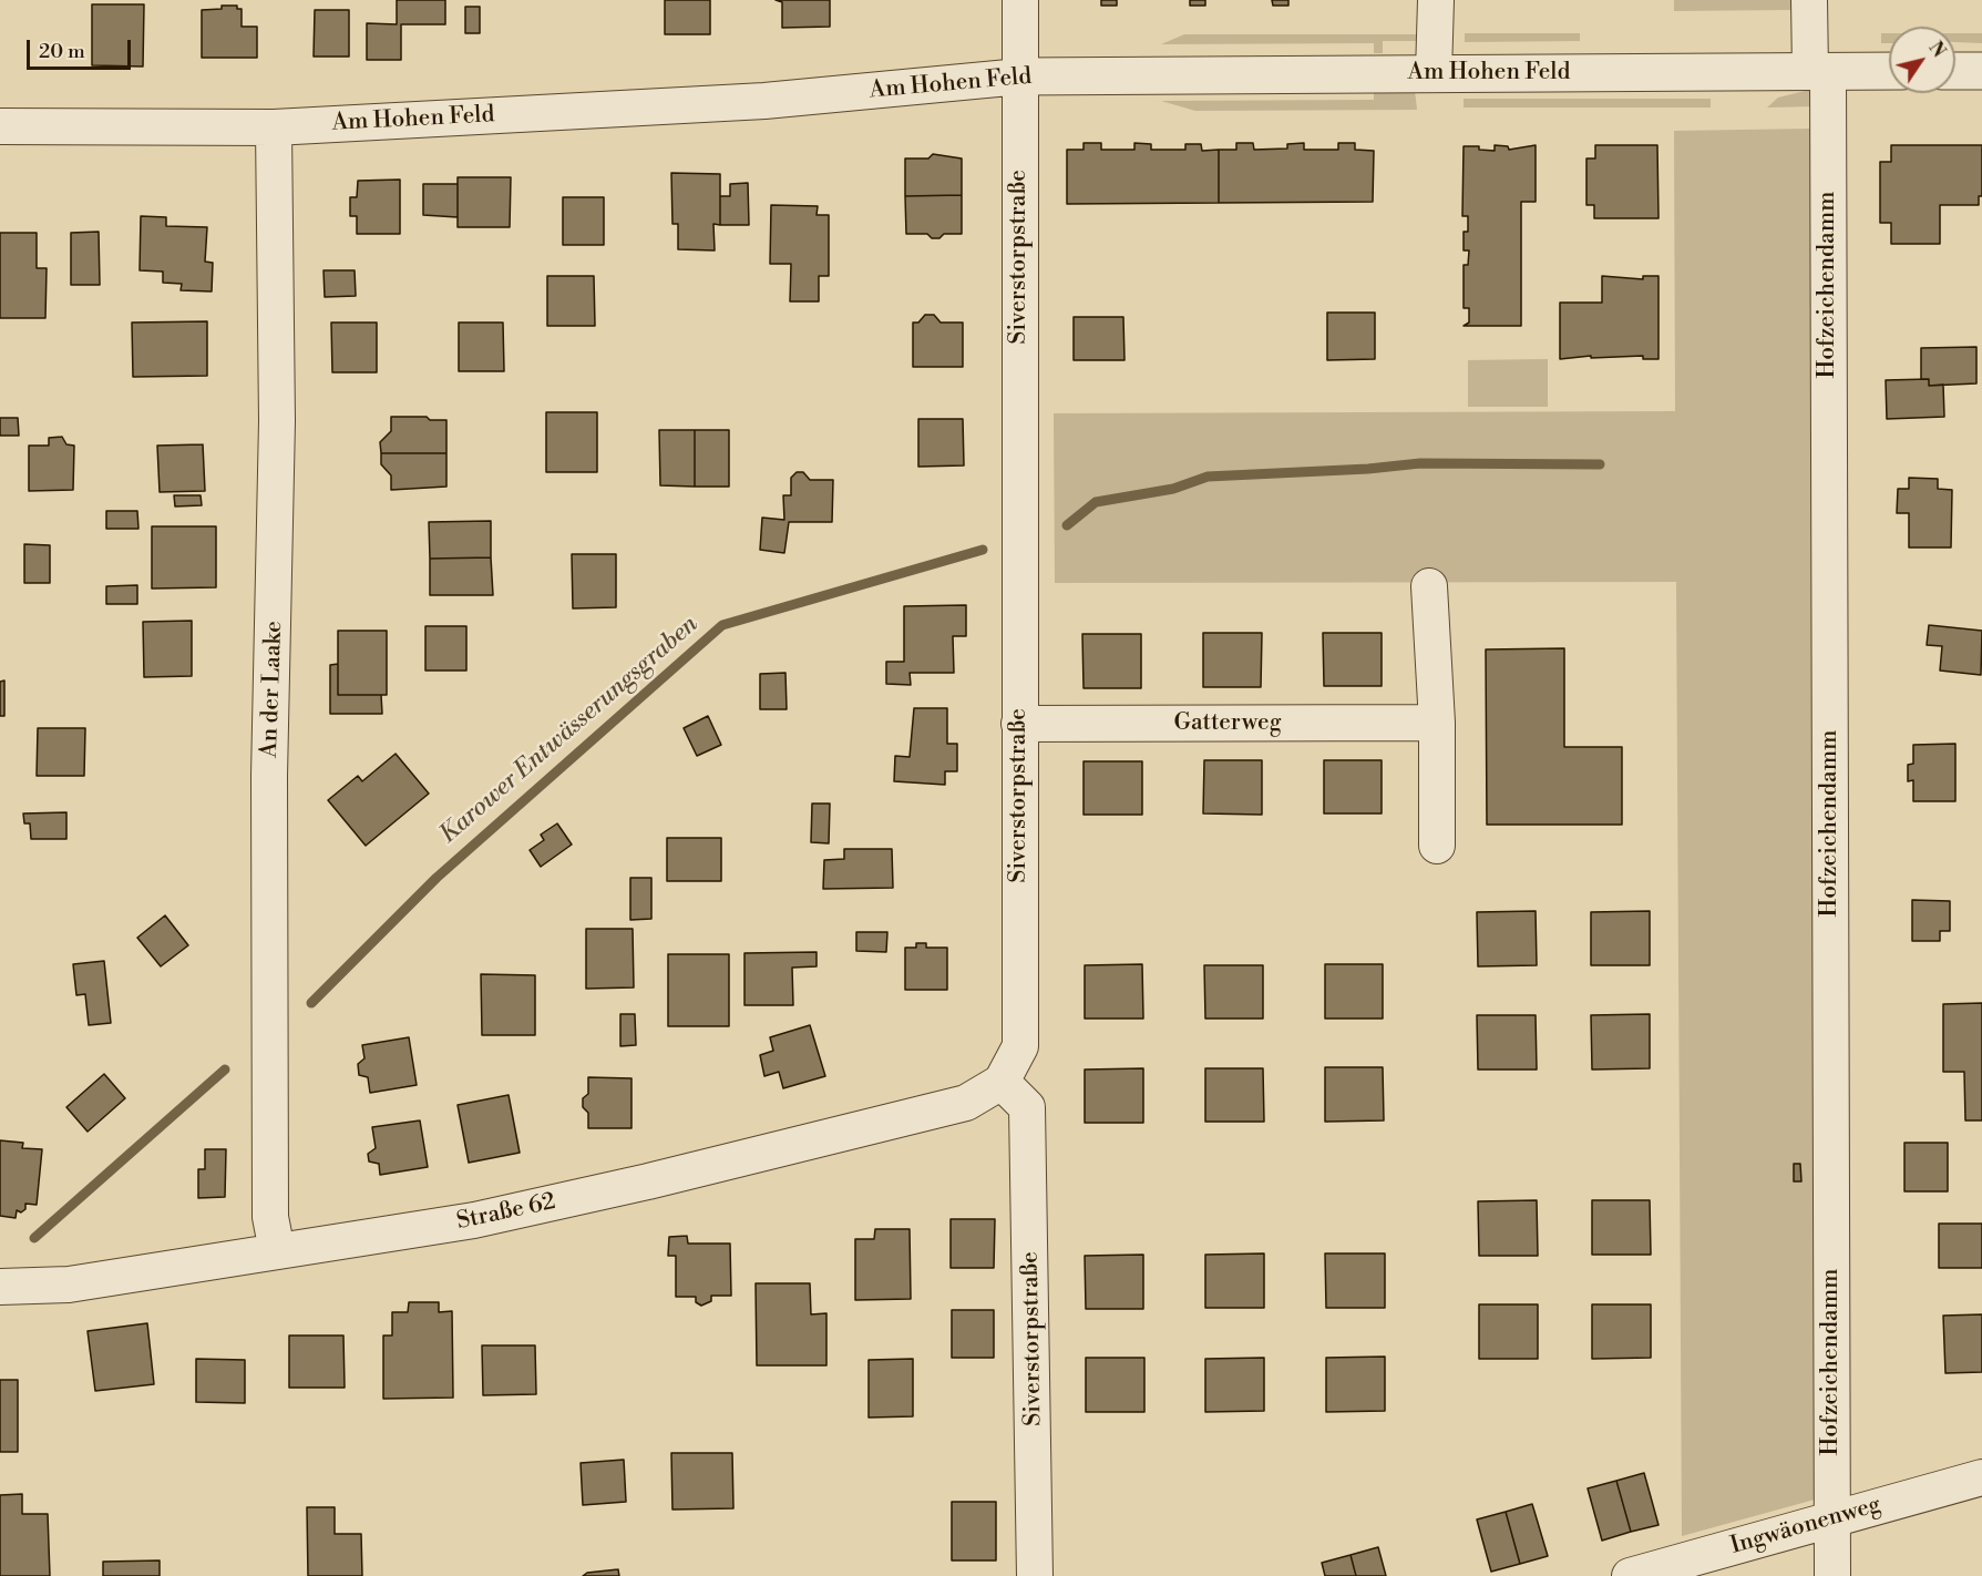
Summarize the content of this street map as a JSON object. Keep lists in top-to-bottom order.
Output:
{
  "streets": {
    "street": [
      "Am Hohen Feld",
      "Siverstorpstraße",
      "Hofzeichendamm",
      "An der Laake",
      "Gatterweg",
      "Straße 62",
      "Ingwäonenweg"
    ]
  },
  "crossings": [
    ["Am Hohen Feld", "Siverstorpstraße"],
    ["Am Hohen Feld", "Hofzeichendamm"],
    ["Am Hohen Feld", "An der Laake"],
    ["Siverstorpstraße", "Gatterweg"],
    ["Siverstorpstraße", "Straße 62"],
    ["Hofzeichendamm", "Ingwäonenweg"],
    ["An der Laake", "Straße 62"]
  ],
  "water": ["Karower Entwässerungsgraben"],
  "scale_bar": "20 m",
  "north": "top right"
}
